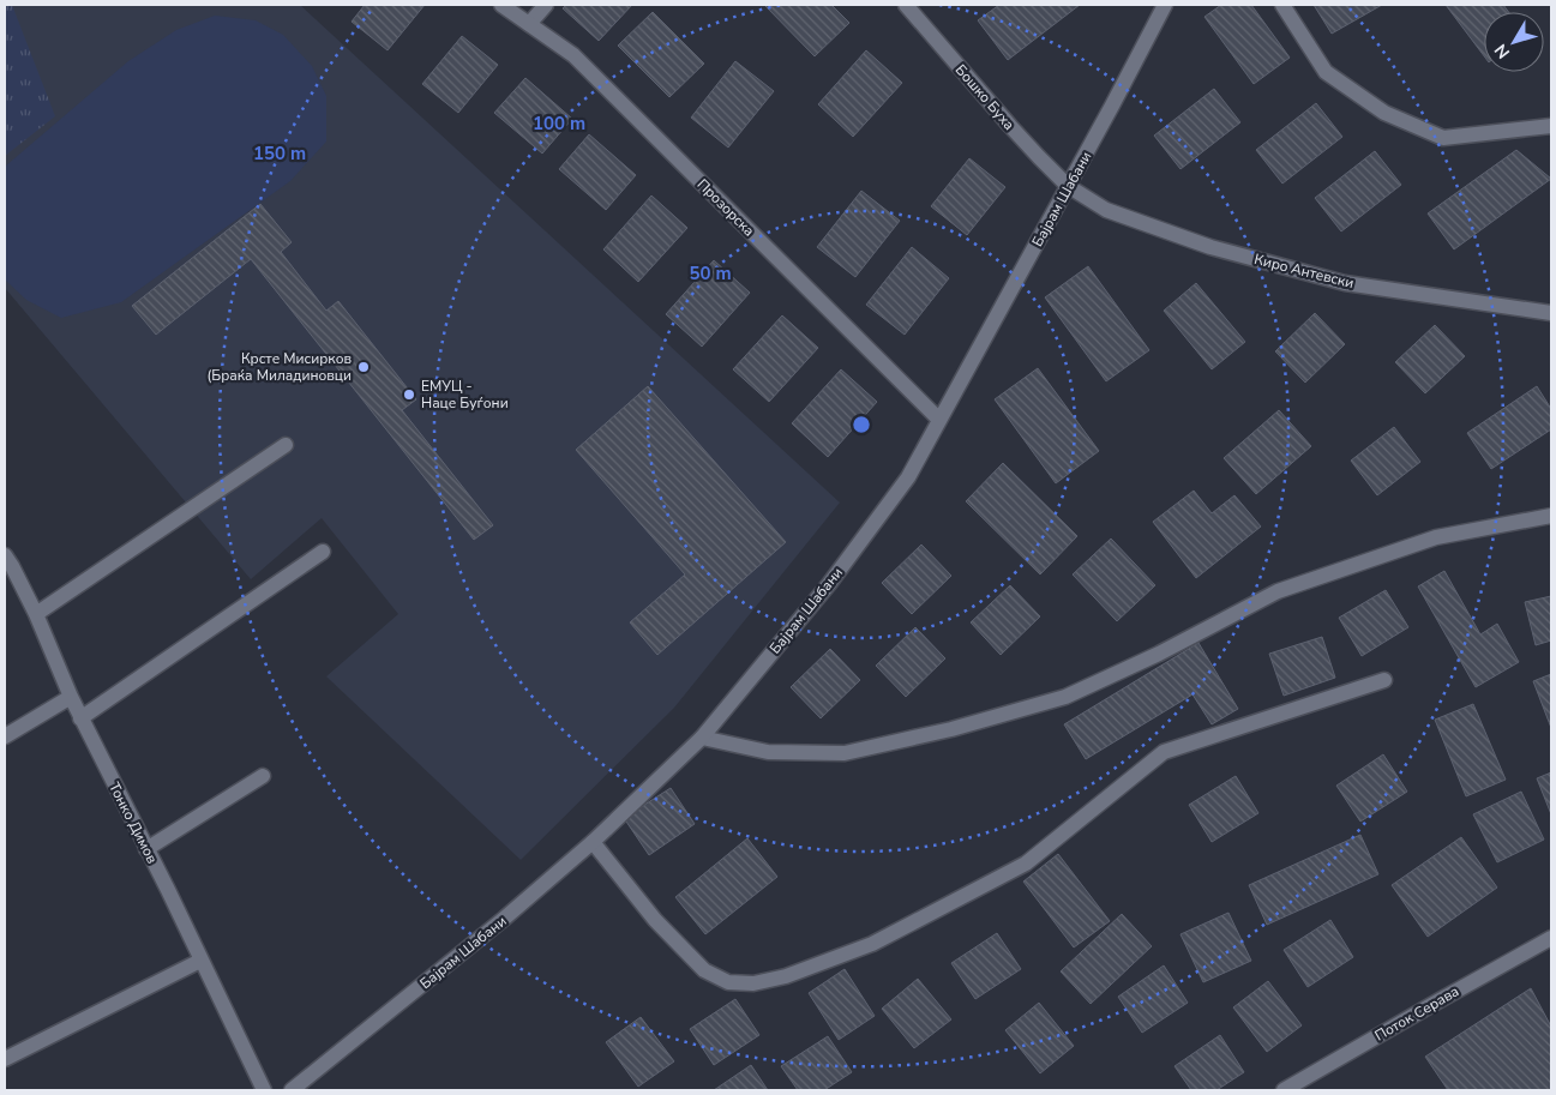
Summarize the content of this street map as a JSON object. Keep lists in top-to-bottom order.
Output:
{
  "streets": {
    "street": [
      "Бошко Буха",
      "Бајрам Шабани",
      "Прозорска",
      "Киро Антевски",
      "Тонко Димов",
      "Поток Серава"
    ]
  },
  "crossings": [
    ["Бошко Буха", "Бајрам Шабани"],
    ["Бошко Буха", "Киро Антевски"],
    ["Бајрам Шабани", "Прозорска"],
    ["Бајрам Шабани", "Киро Антевски"]
  ],
  "places": ["Крсте Мисирков (Браќа Миладиновци", "ЕМУЦ - Наце Буѓони"],
  "north": "bottom left",
  "rings": ["100 m", "150 m", "50 m"]
}
